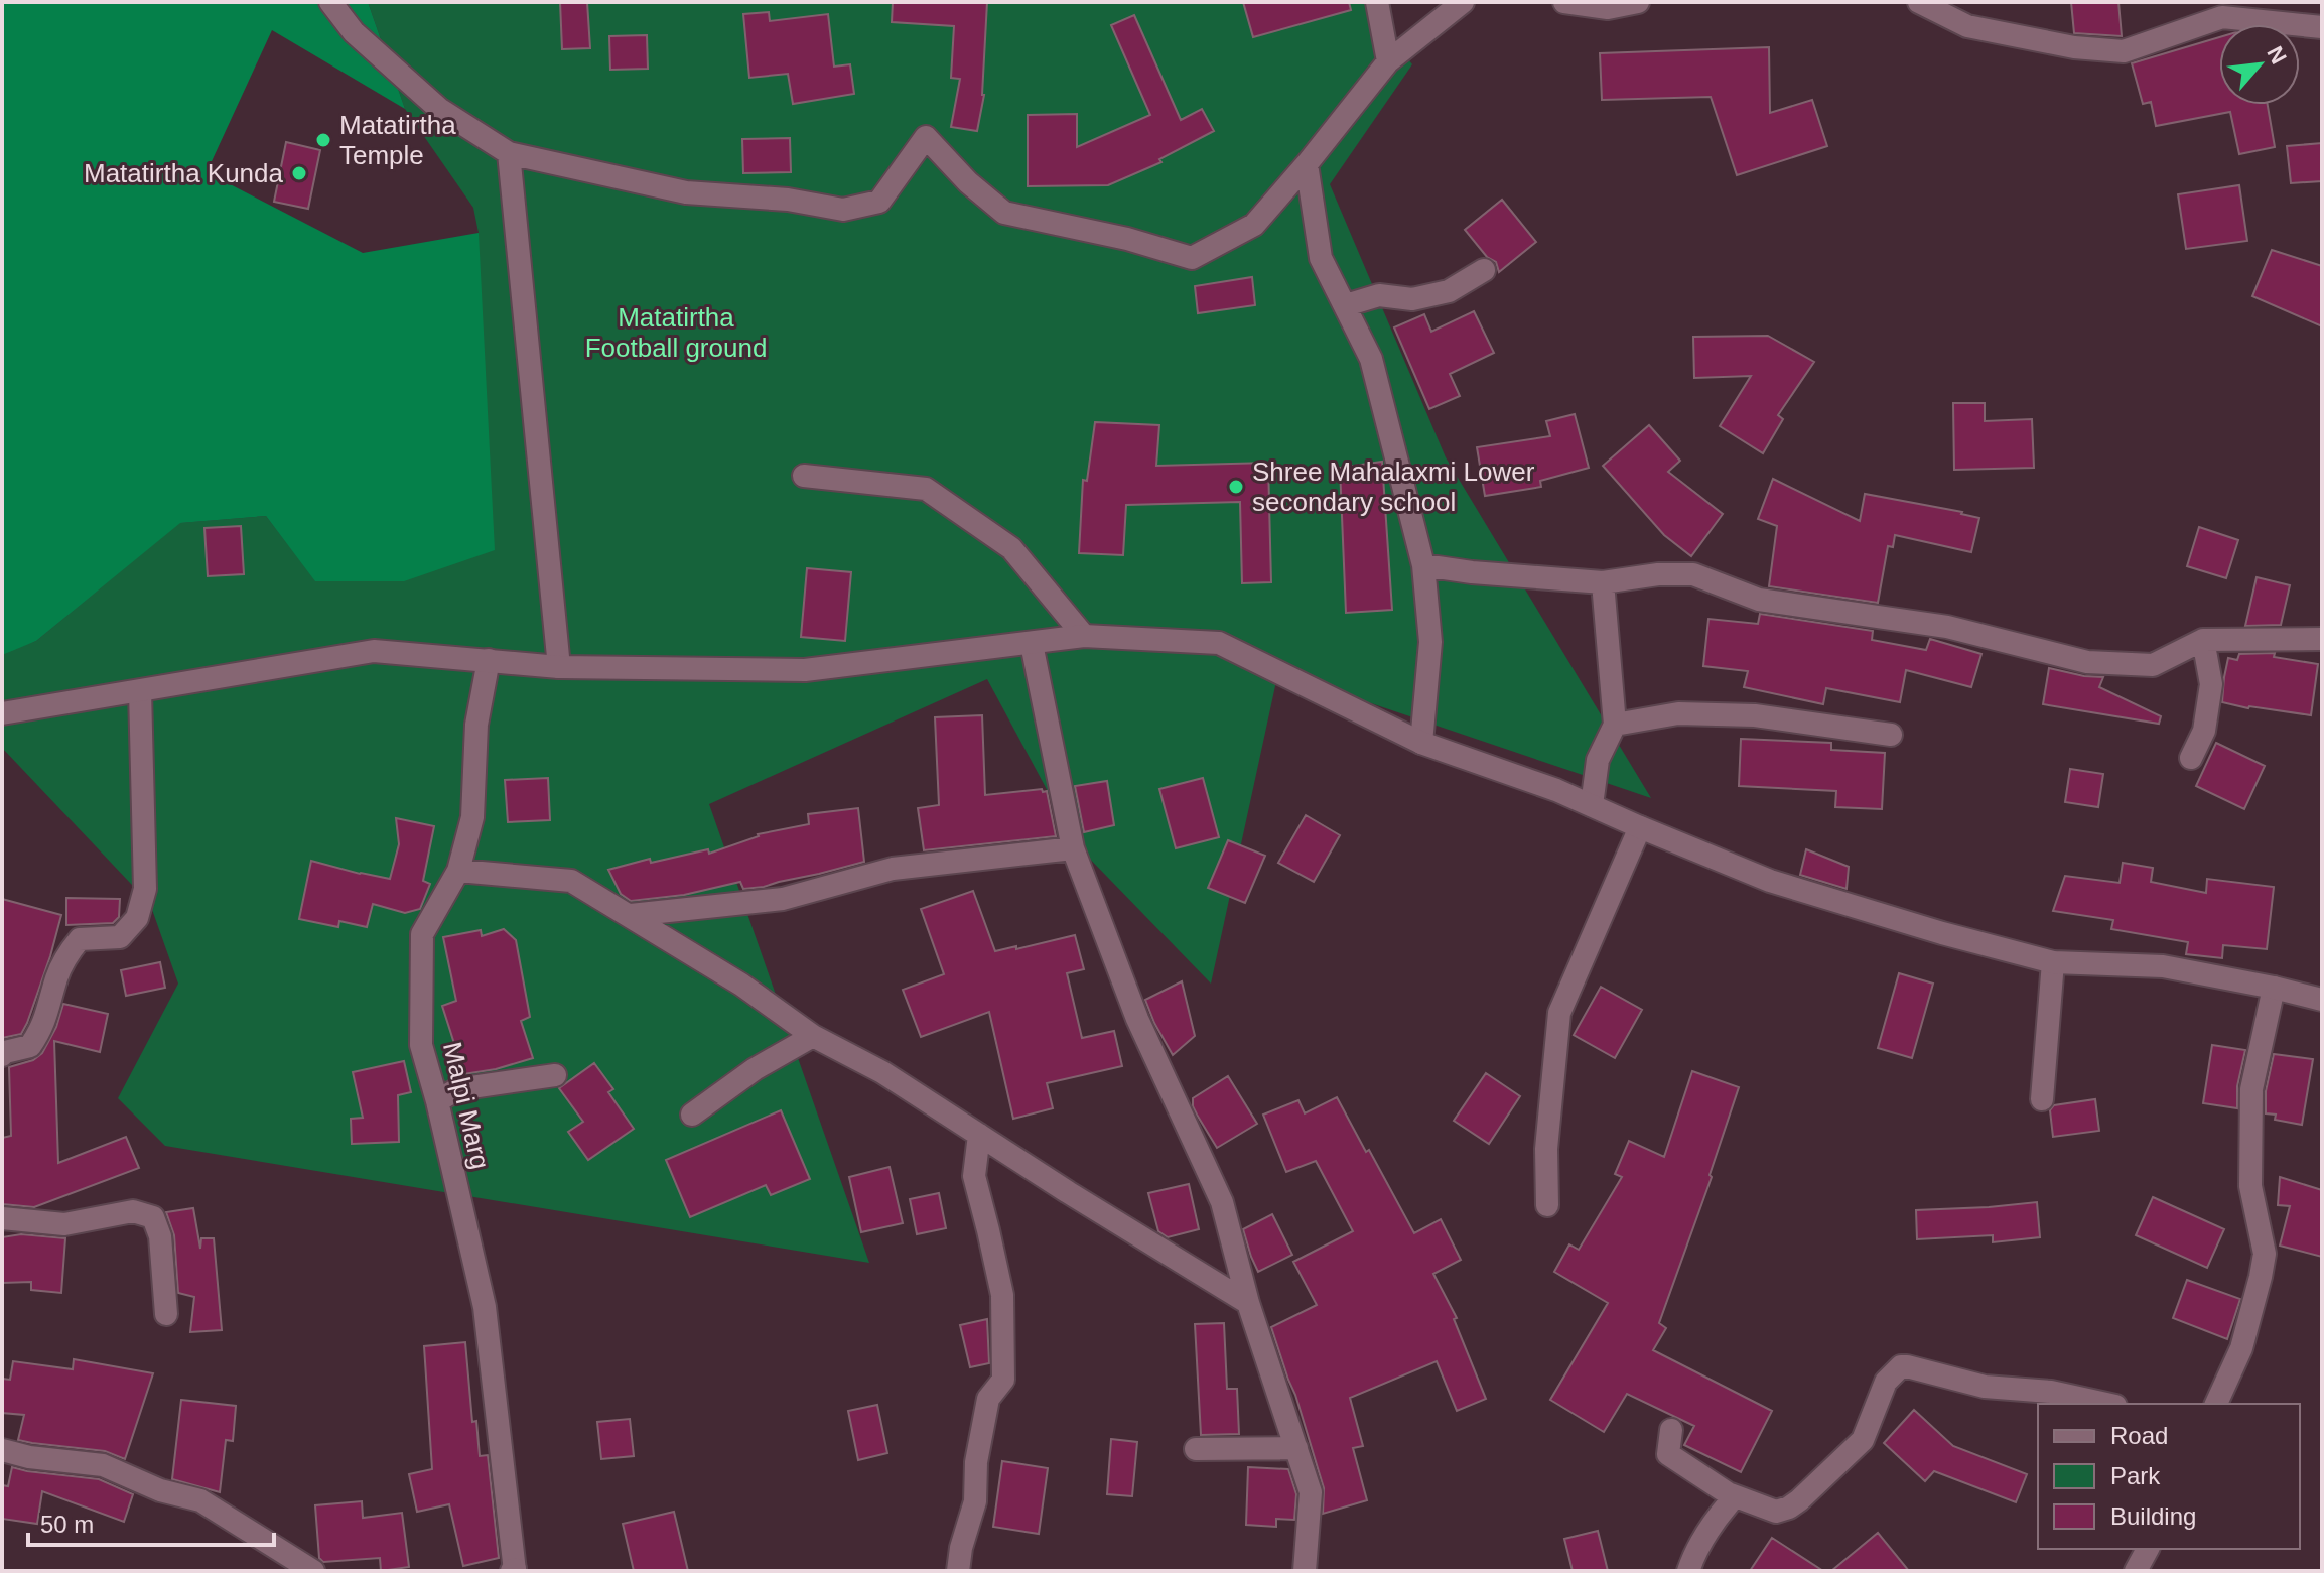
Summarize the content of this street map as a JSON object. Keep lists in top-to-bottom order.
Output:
{
  "streets": {
    "street": ["Malpi Marg"]
  },
  "parks": ["Matatirtha Football ground"],
  "places": ["Matatirtha Temple", "Matatirtha Kunda", "Shree Mahalaxmi Lower secondary school"],
  "legend": ["Road", "Park", "Building"],
  "scale_bar": "50 m",
  "north": "top right"
}
